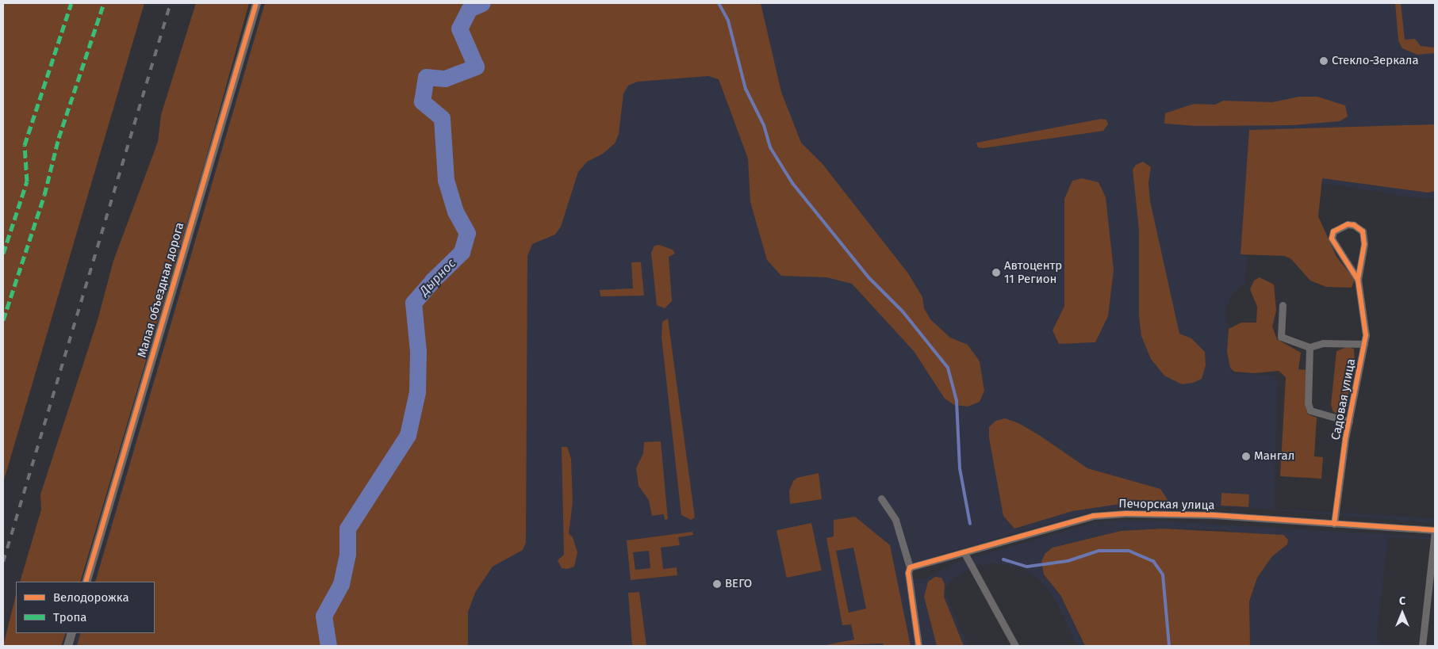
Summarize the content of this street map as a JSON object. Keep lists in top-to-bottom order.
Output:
{
  "streets": {
    "street": ["Малая объездная дорога", "Садовая улица", "Печорская улица"]
  },
  "crossings": [
    ["Садовая улица", "Печорская улица"]
  ],
  "water": ["Дырнос"],
  "places": [
    "Стекло-Зеркала",
    "Автоцентр 11 Регион",
    "Мангал",
    "ВЕГО"
  ],
  "legend": ["Велодорожка", "Тропа"],
  "north": "top"
}
